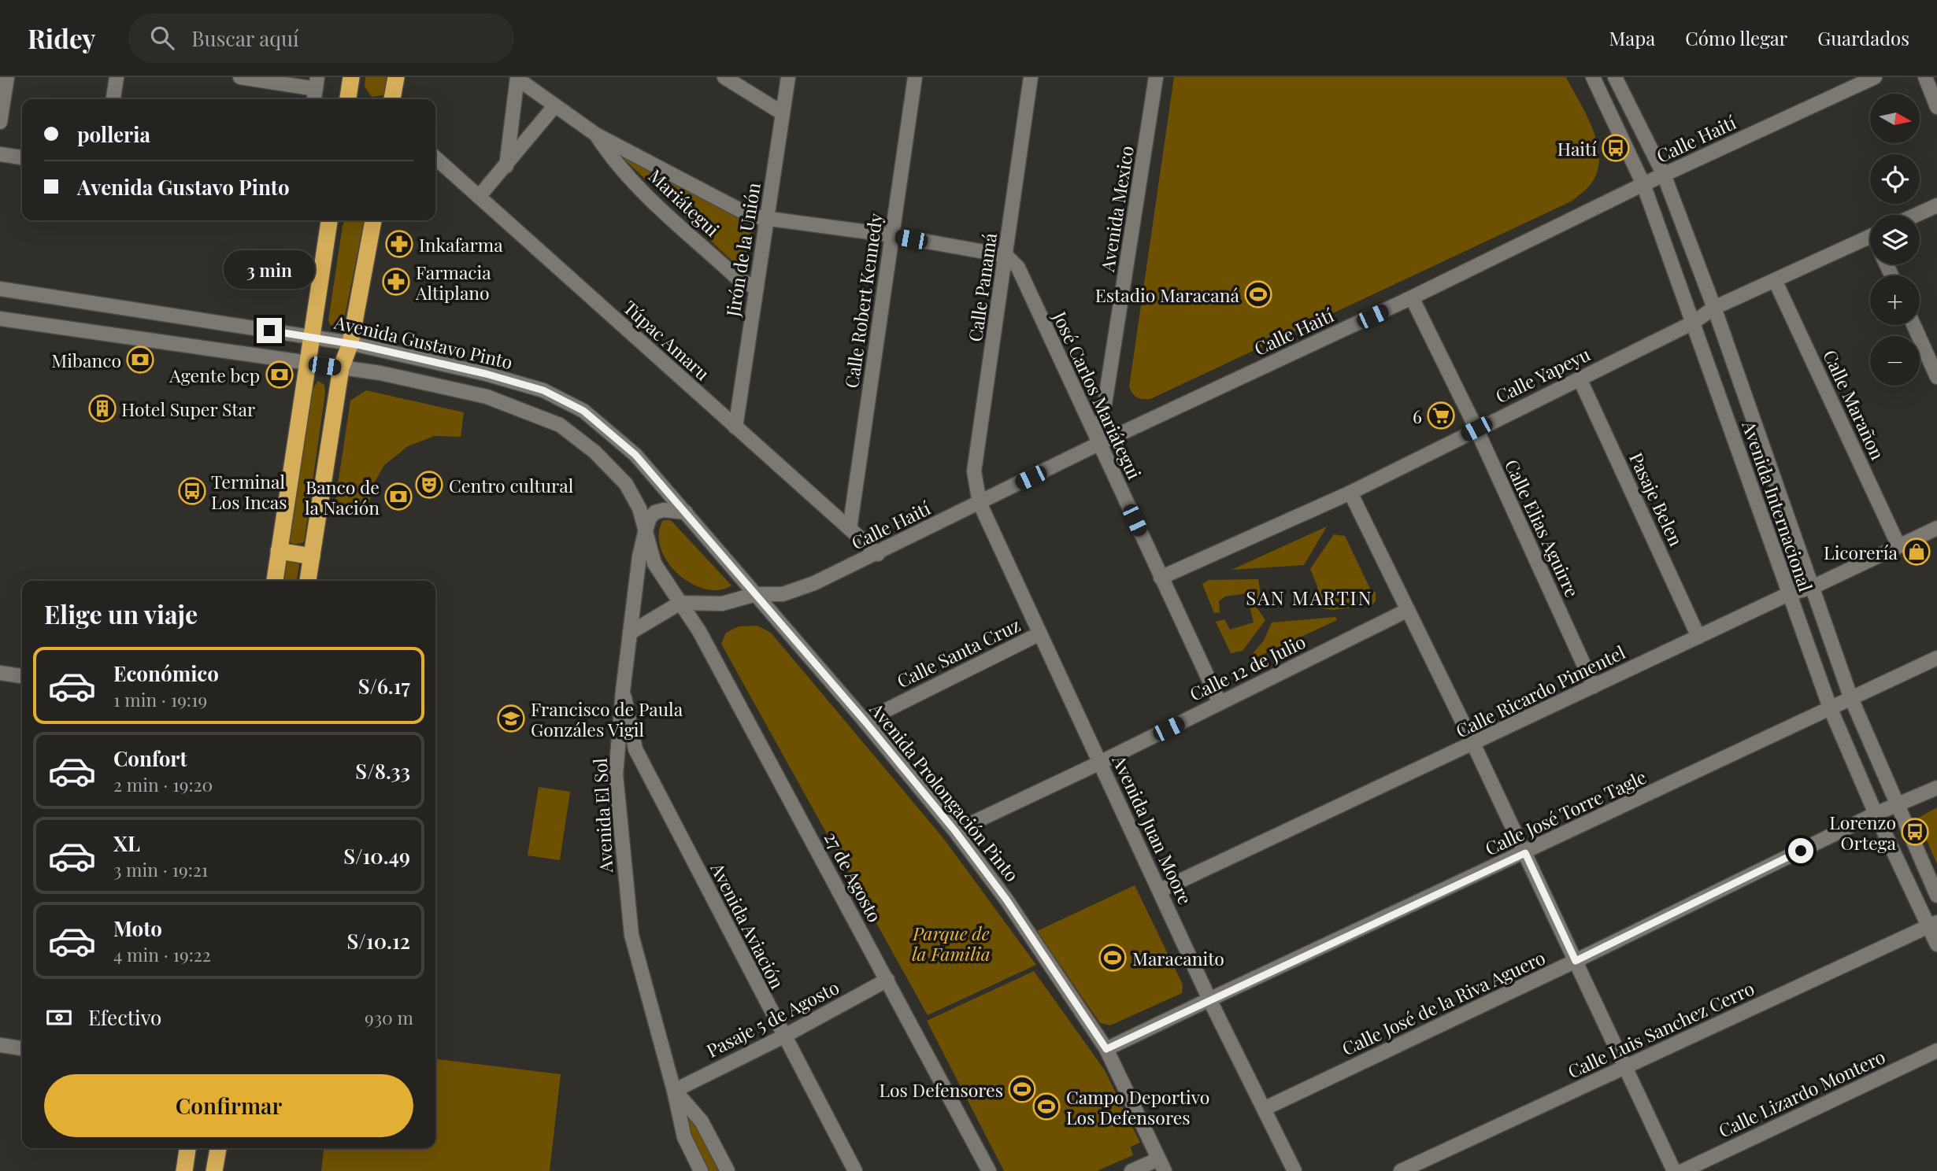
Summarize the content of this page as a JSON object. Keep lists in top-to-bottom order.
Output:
{
  "streets": {
    "street": [
      "Calle Haití",
      "Mariátegui",
      "Avenida Mexico",
      "Jirón de la Unión",
      "Calle Panamá",
      "Calle Robert Kennedy",
      "Túpac Amaru",
      "Avenida Gustavo Pinto",
      "Calle Yapeyu",
      "José Carlos Mariátegui",
      "Calle Marañon",
      "Pasaje Belen",
      "Avenida Internacional",
      "Calle Elias Aguirre",
      "Calle Santa Cruz",
      "Calle 12 de Julio",
      "Calle Ricardo Pimentel",
      "Avenida Prolongación Pinto",
      "Calle José Torre Tagle",
      "Avenida El Sol",
      "Avenida Juan Moore",
      "27 de Agosto",
      "Avenida Aviación",
      "Calle José de la Riva Aguero",
      "Pasaje 5 de Agosto",
      "Calle Luis Sanchez Cerro",
      "Calle Lizardo Montero"
    ]
  },
  "crossings": [
    ["Calle Haití", "Avenida Mexico"],
    ["Calle Haití", "Calle Panamá"],
    ["Calle Haití", "Túpac Amaru"],
    ["Calle Haití", "Avenida Gustavo Pinto"],
    ["Calle Haití", "José Carlos Mariátegui"],
    ["Calle Haití", "Avenida Internacional"],
    ["Calle Haití", "Calle Elias Aguirre"],
    ["Calle Haití", "Avenida Prolongación Pinto"],
    ["Calle Haití", "Avenida Juan Moore"],
    ["Calle Haití", "27 de Agosto"],
    ["Mariátegui", "Jirón de la Unión"],
    ["Avenida Mexico", "José Carlos Mariátegui"],
    ["Jirón de la Unión", "Túpac Amaru"],
    ["Calle Panamá", "José Carlos Mariátegui"],
    ["Calle Panamá", "Avenida Juan Moore"],
    ["Calle Robert Kennedy", "Túpac Amaru"],
    ["Avenida Gustavo Pinto", "Avenida Prolongación Pinto"],
    ["Calle Yapeyu", "José Carlos Mariátegui"],
    ["Calle Yapeyu", "Calle Marañon"],
    ["Calle Yapeyu", "Pasaje Belen"],
    ["Calle Yapeyu", "Avenida Internacional"],
    ["Calle Yapeyu", "Calle Elias Aguirre"],
    ["José Carlos Mariátegui", "Calle 12 de Julio"],
    ["Calle Marañon", "Calle Ricardo Pimentel"],
    ["Pasaje Belen", "Calle Ricardo Pimentel"],
    ["Avenida Internacional", "Calle Ricardo Pimentel"],
    ["Avenida Internacional", "Calle José Torre Tagle"],
    ["Avenida Internacional", "Calle José de la Riva Aguero"],
    ["Avenida Internacional", "Calle Luis Sanchez Cerro"],
    ["Calle Elias Aguirre", "Calle Ricardo Pimentel"],
    ["Calle Santa Cruz", "Avenida Prolongación Pinto"],
    ["Calle Santa Cruz", "Avenida Juan Moore"],
    ["Calle 12 de Julio", "Avenida Prolongación Pinto"],
    ["Calle 12 de Julio", "Avenida Juan Moore"],
    ["Calle Ricardo Pimentel", "Avenida Juan Moore"],
    ["Avenida Prolongación Pinto", "Calle José Torre Tagle"],
    ["Calle José Torre Tagle", "Avenida Juan Moore"],
    ["Avenida El Sol", "27 de Agosto"],
    ["Avenida El Sol", "Avenida Aviación"],
    ["Avenida El Sol", "Pasaje 5 de Agosto"],
    ["Avenida Juan Moore", "Calle José de la Riva Aguero"],
    ["27 de Agosto", "Pasaje 5 de Agosto"],
    ["Avenida Aviación", "Pasaje 5 de Agosto"]
  ],
  "districts": ["SAN MARTIN"],
  "parks": ["Parque de la Familia"],
  "places": {
    "bus stop": ["Haití", "Terminal Los Incas", "Lorenzo Ortega"],
    "pharmacy": ["Inkafarma", "Farmacia Altiplano"],
    "sports": [
      "Estadio Maracaná",
      "Maracanito",
      "Los Defensores",
      "Campo Deportivo Los Defensores"
    ],
    "bank": ["Mibanco", "Agente bcp", "Banco de la Nación"],
    "building": ["Hotel Super Star"],
    "supermarket": ["6"],
    "theatre": ["Centro cultural"],
    "shop": ["Licorería"],
    "school or university": ["Francisco de Paula Gonzáles Vigil"]
  },
  "north": "right",
  "page": {
    "header": "Ridey",
    "search": "Buscar aquí",
    "nav": ["Mapa", "Cómo llegar", "Guardados"],
    "map_buttons": ["+", "−"],
    "banner": ["polleria", "Avenida Gustavo Pinto"],
    "bubble": "3 min",
    "heading": "Elige un viaje",
    "list": [
      {
        "name": "Económico",
        "note": "1 min · 19:19",
        "value": "S/6.17"
      },
      {
        "name": "Confort",
        "note": "2 min · 19:20",
        "value": "S/8.33"
      },
      {
        "name": "XL",
        "note": "3 min · 19:21",
        "value": "S/10.49"
      },
      {
        "name": "Moto",
        "note": "4 min · 19:22",
        "value": "S/10.12"
      }
    ],
    "pay": ["Efectivo", "930 m"],
    "buttons": "Confirmar"
  }
}
